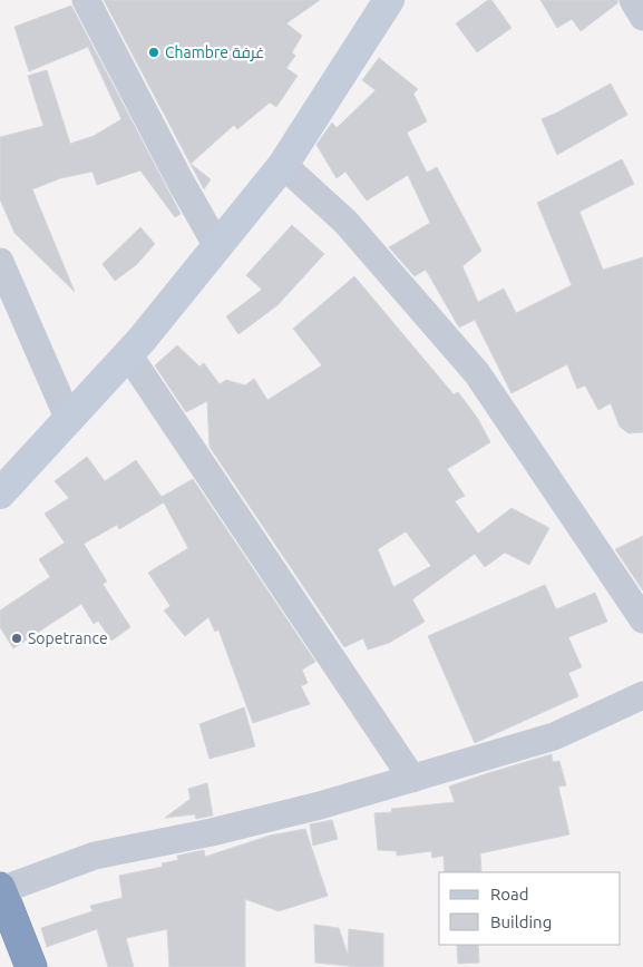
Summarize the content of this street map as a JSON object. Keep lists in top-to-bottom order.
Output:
{
  "places": ["Chambre غرفة", "Sopetrance"],
  "legend": ["Road", "Building"]
}
